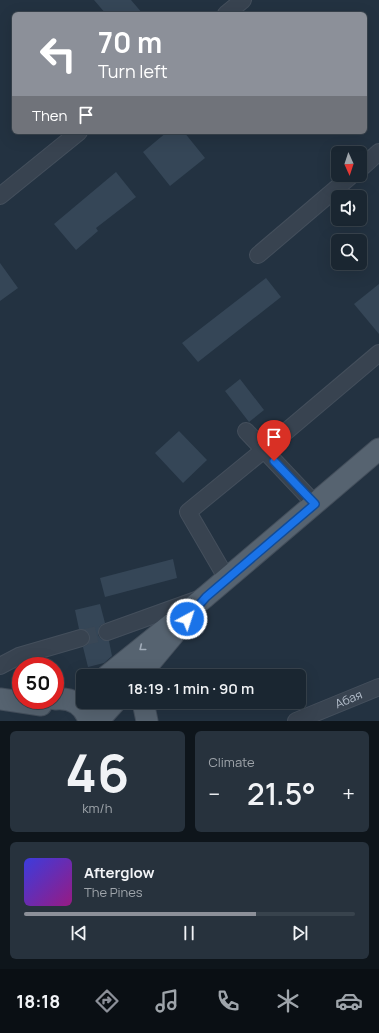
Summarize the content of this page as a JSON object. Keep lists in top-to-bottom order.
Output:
{
  "streets": {
    "street": ["Абая"]
  },
  "north": "bottom",
  "page": {
    "turn": ["70 m", "Turn left"],
    "then": "Then",
    "limit": "50",
    "trip": "18:19 · 1 min · 90 m",
    "tile": [
      ["46", "km/h"],
      "Climate"
    ],
    "heat": ["−", "21.5°", "+"],
    "song": ["Afterglow", "The Pines"],
    "tabs": "18:18"
  }
}
